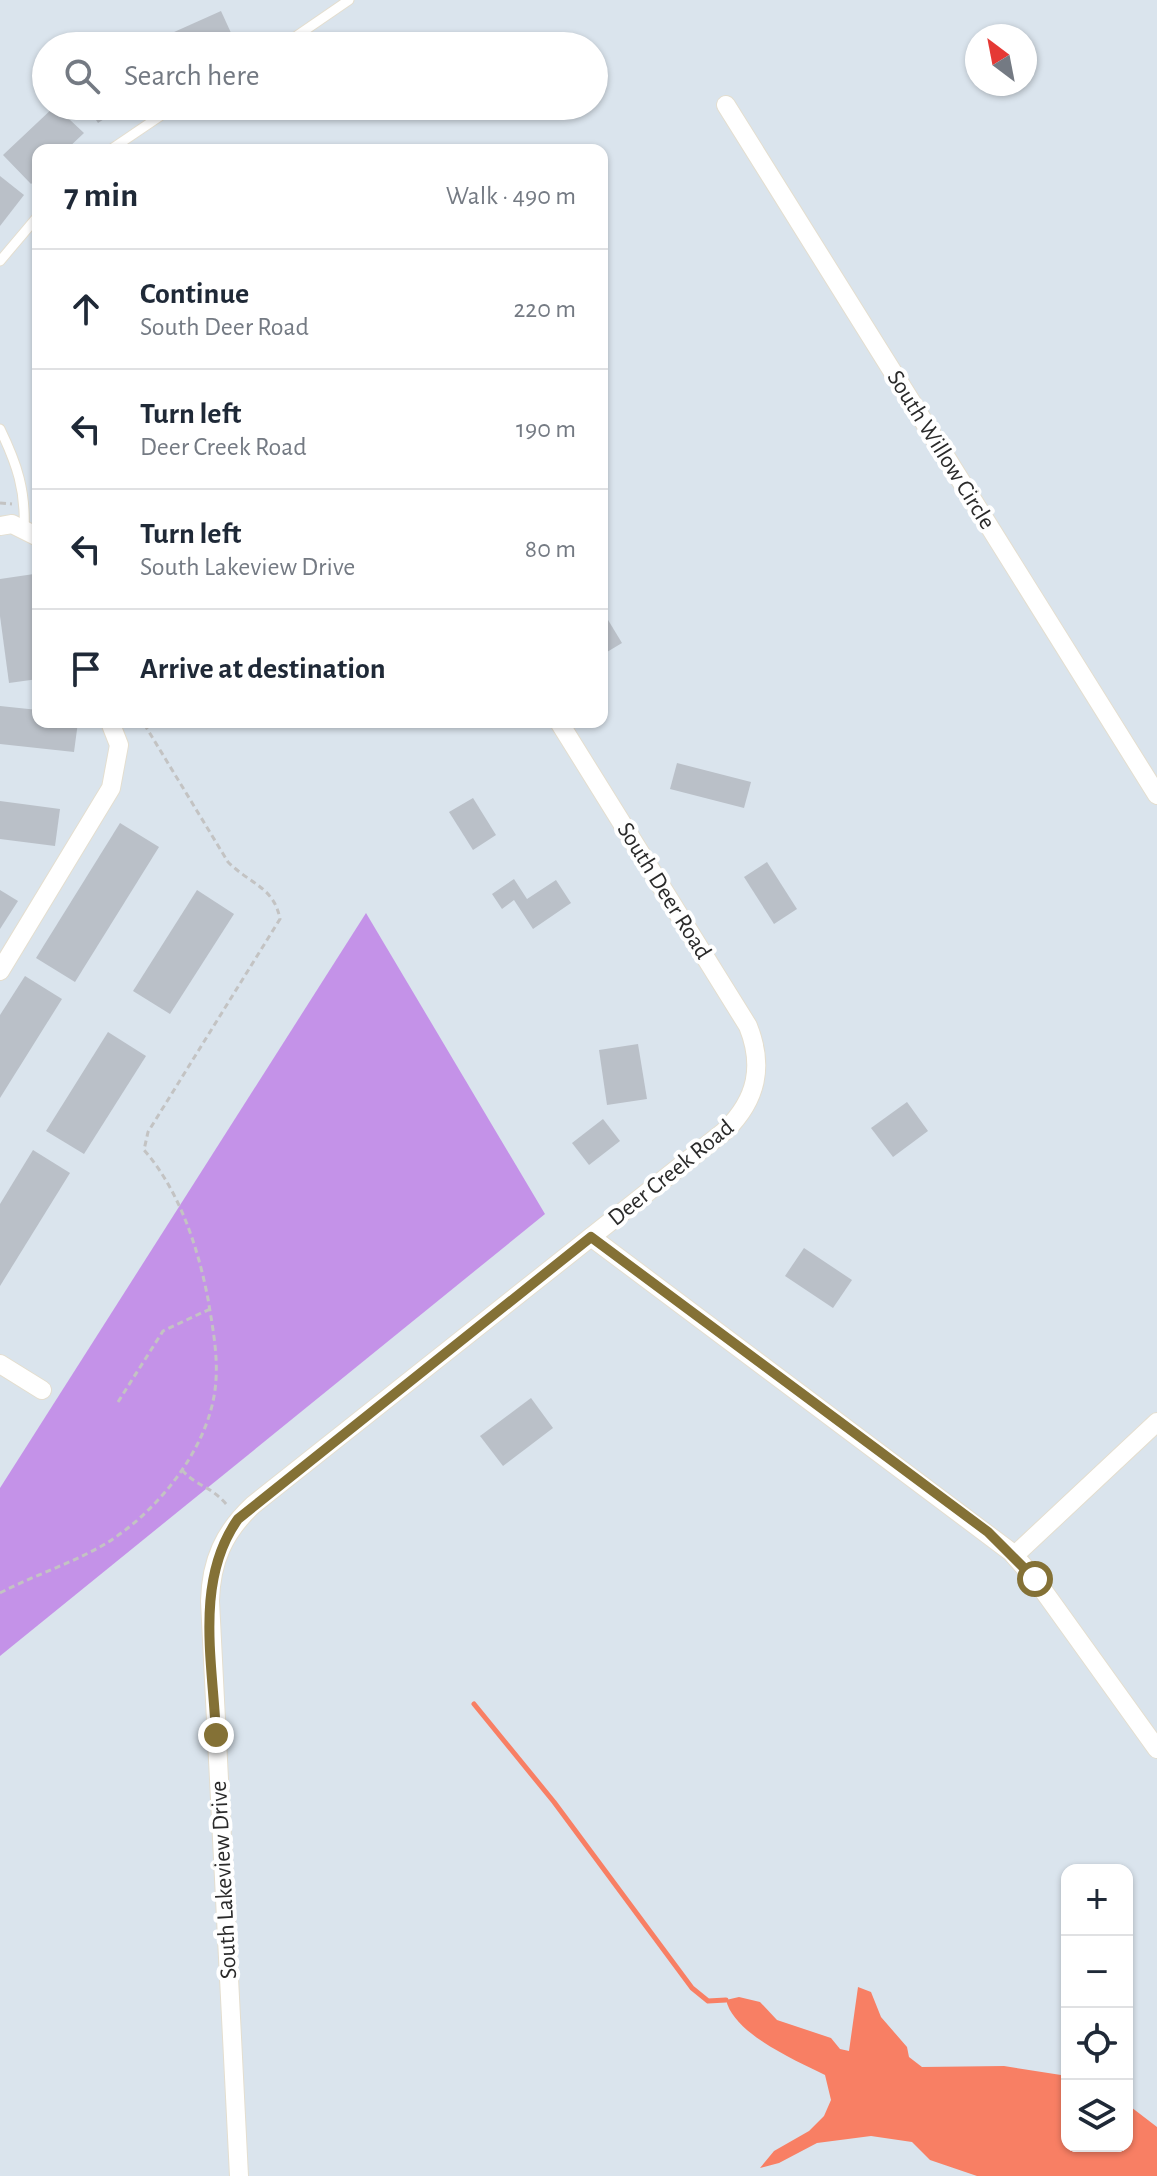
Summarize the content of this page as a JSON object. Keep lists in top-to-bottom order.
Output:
{
  "streets": {
    "street": [
      "South Willow Circle",
      "South Deer Road",
      "Deer Creek Road",
      "South Lakeview Drive"
    ]
  },
  "crossings": [
    ["South Deer Road", "Deer Creek Road"],
    ["Deer Creek Road", "South Lakeview Drive"]
  ],
  "north": "top left",
  "page": {
    "search": "Search here",
    "heading": ["7 min", "Walk · 490 m"],
    "list": [
      ["Continue", "South Deer Road", "220 m"],
      ["Turn left", "Deer Creek Road", "190 m"],
      ["Turn left", "South Lakeview Drive", "80 m"],
      "Arrive at destination"
    ],
    "map_buttons": ["+", "−"]
  }
}
